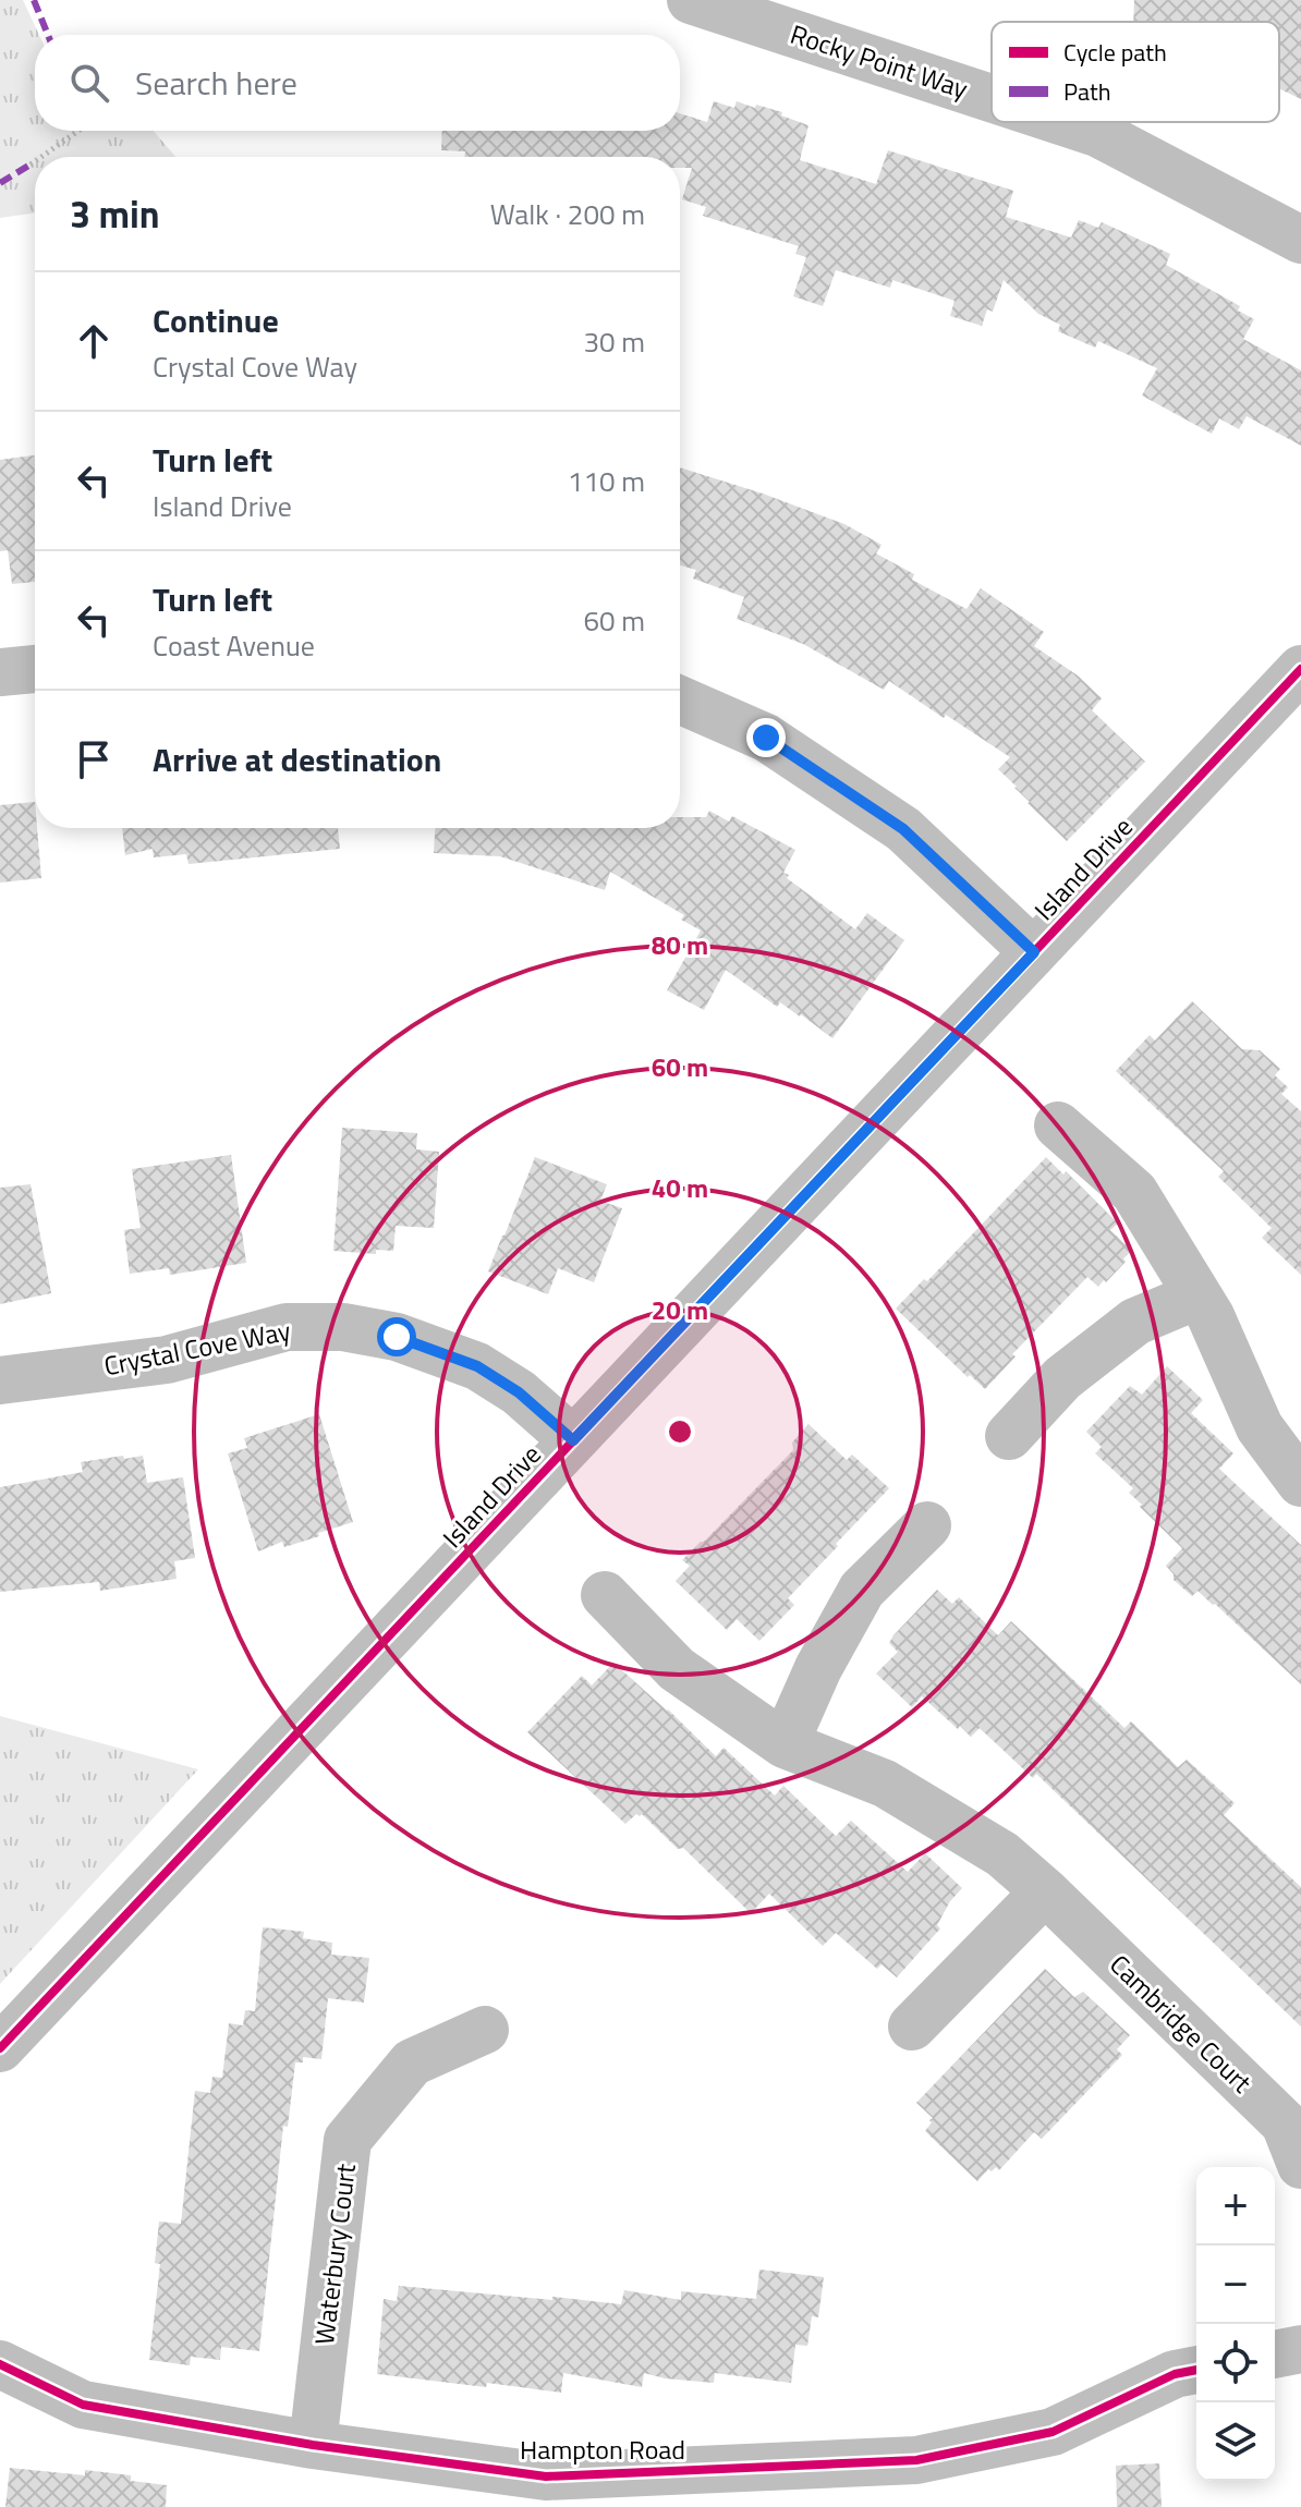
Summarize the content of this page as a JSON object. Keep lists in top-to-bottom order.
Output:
{
  "streets": {
    "street": [
      "Rocky Point Way",
      "Island Drive",
      "Crystal Cove Way",
      "Cambridge Court",
      "Waterbury Court",
      "Hampton Road"
    ]
  },
  "crossings": [
    ["Island Drive", "Crystal Cove Way"],
    ["Waterbury Court", "Hampton Road"]
  ],
  "legend": ["Cycle path", "Path"],
  "page": {
    "search": "Search here",
    "heading": ["3 min", "Walk · 200 m"],
    "list": [
      ["Continue", "Crystal Cove Way", "30 m"],
      ["Turn left", "Island Drive", "110 m"],
      ["Turn left", "Coast Avenue", "60 m"],
      "Arrive at destination"
    ],
    "map_buttons": ["+", "−"]
  },
  "rings": [
    "80 m",
    "60 m",
    "40 m",
    "20 m"
  ]
}
